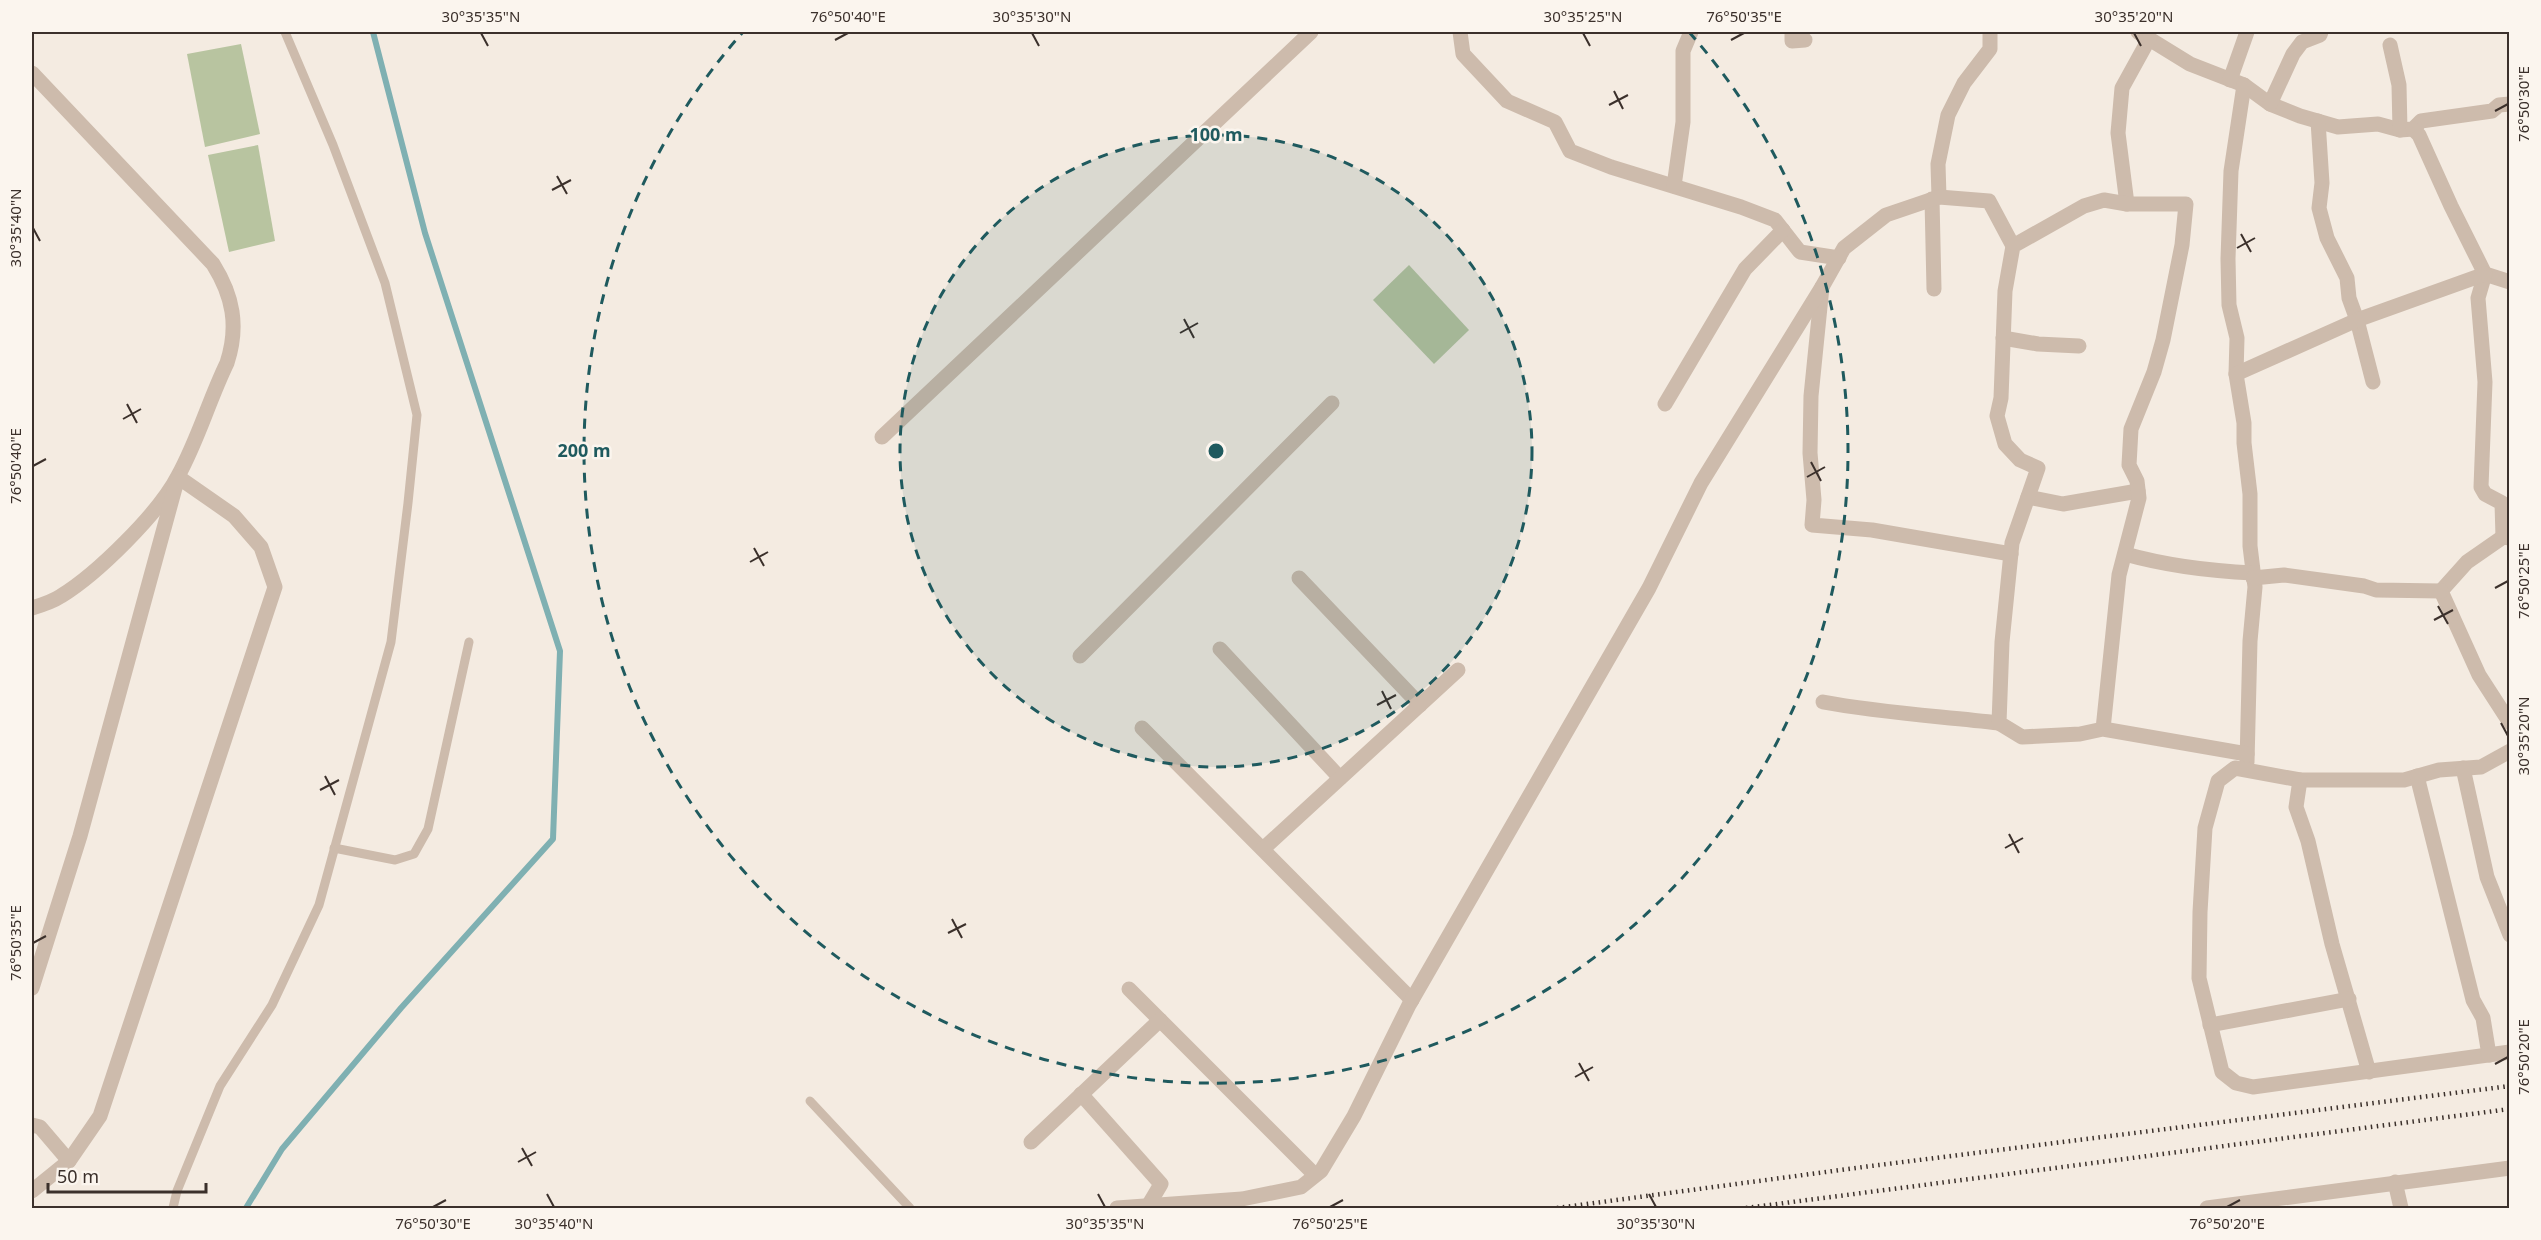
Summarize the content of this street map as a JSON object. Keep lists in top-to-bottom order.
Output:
{
  "scale_bar": "50 m",
  "coordinates": [
    "30°35'35\"N",
    "76°50'40\"E",
    "30°35'30\"N",
    "30°35'25\"N",
    "76°50'35\"E",
    "30°35'20\"N",
    "76°50'30\"E",
    "30°35'40\"N",
    "76°50'25\"E",
    "76°50'20\"E"
  ],
  "rings": ["100 m", "200 m"]
}
